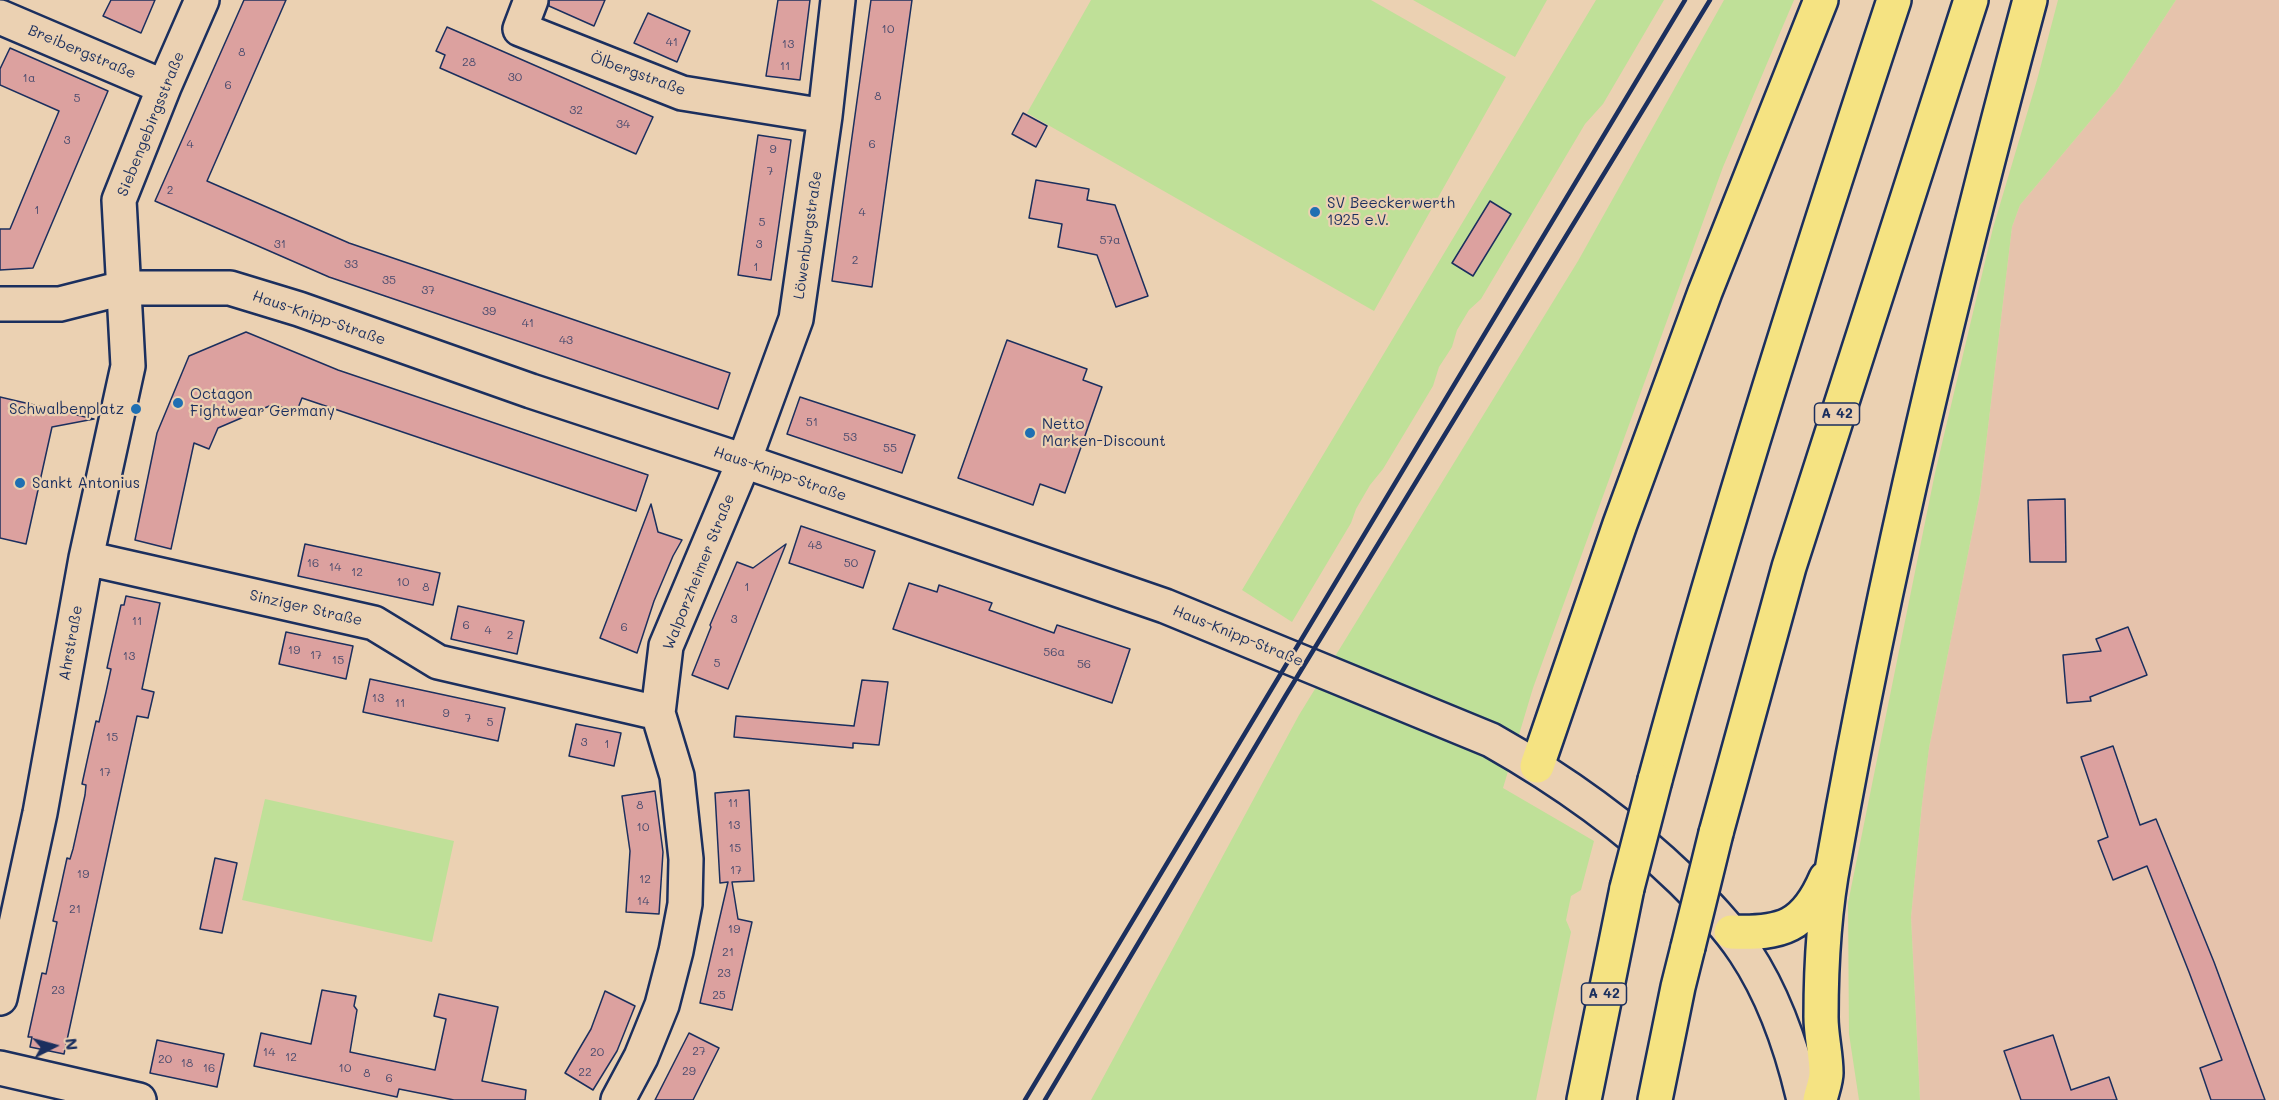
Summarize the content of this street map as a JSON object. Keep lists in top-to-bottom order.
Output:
{
  "streets": {
    "highway": ["A 42"],
    "street": [
      "Breibergstraße",
      "Ölbergstraße",
      "Siebengebirgsstraße",
      "Löwenburgstraße",
      "Haus-Knipp-Straße",
      "Walporzheimer Straße",
      "Sinziger Straße",
      "Ahrstraße"
    ]
  },
  "crossings": [
    ["Breibergstraße", "Siebengebirgsstraße"],
    ["Ölbergstraße", "Löwenburgstraße"],
    ["Siebengebirgsstraße", "Haus-Knipp-Straße"],
    ["Siebengebirgsstraße", "Ahrstraße"],
    ["Löwenburgstraße", "Haus-Knipp-Straße"],
    ["Löwenburgstraße", "Walporzheimer Straße"],
    ["Haus-Knipp-Straße", "Walporzheimer Straße"],
    ["Haus-Knipp-Straße", "Ahrstraße"],
    ["Walporzheimer Straße", "Sinziger Straße"],
    ["Sinziger Straße", "Ahrstraße"]
  ],
  "places": [
    "SV Beeckerwerth 1925 e.V.",
    "Octagon Fightwear Germany",
    "Schwalbenplatz",
    "Netto Marken-Discount",
    "Sankt Antonius"
  ],
  "house_numbers": [
    "10",
    "41",
    "13",
    "8",
    "28",
    "11",
    "30",
    "1a",
    "6",
    "8",
    "5",
    "32",
    "34",
    "3",
    "4",
    "6",
    "9",
    "7",
    "2",
    "1",
    "4",
    "5",
    "57a",
    "31",
    "3",
    "2",
    "33",
    "1",
    "35",
    "37",
    "39",
    "41",
    "43",
    "51",
    "53",
    "55",
    "48",
    "16",
    "50",
    "14",
    "12",
    "10",
    "8",
    "1",
    "3",
    "11",
    "6",
    "6",
    "4",
    "2",
    "19",
    "56a",
    "17",
    "13",
    "15",
    "5",
    "56",
    "13",
    "11",
    "9",
    "7",
    "5",
    "15",
    "3",
    "1",
    "17",
    "11",
    "8",
    "13",
    "10",
    "15",
    "17",
    "19",
    "12",
    "14",
    "21",
    "19",
    "21",
    "23",
    "23",
    "25",
    "27",
    "14",
    "20",
    "12",
    "20",
    "18",
    "16",
    "10",
    "29",
    "22",
    "8",
    "6"
  ],
  "north": "right"
}
